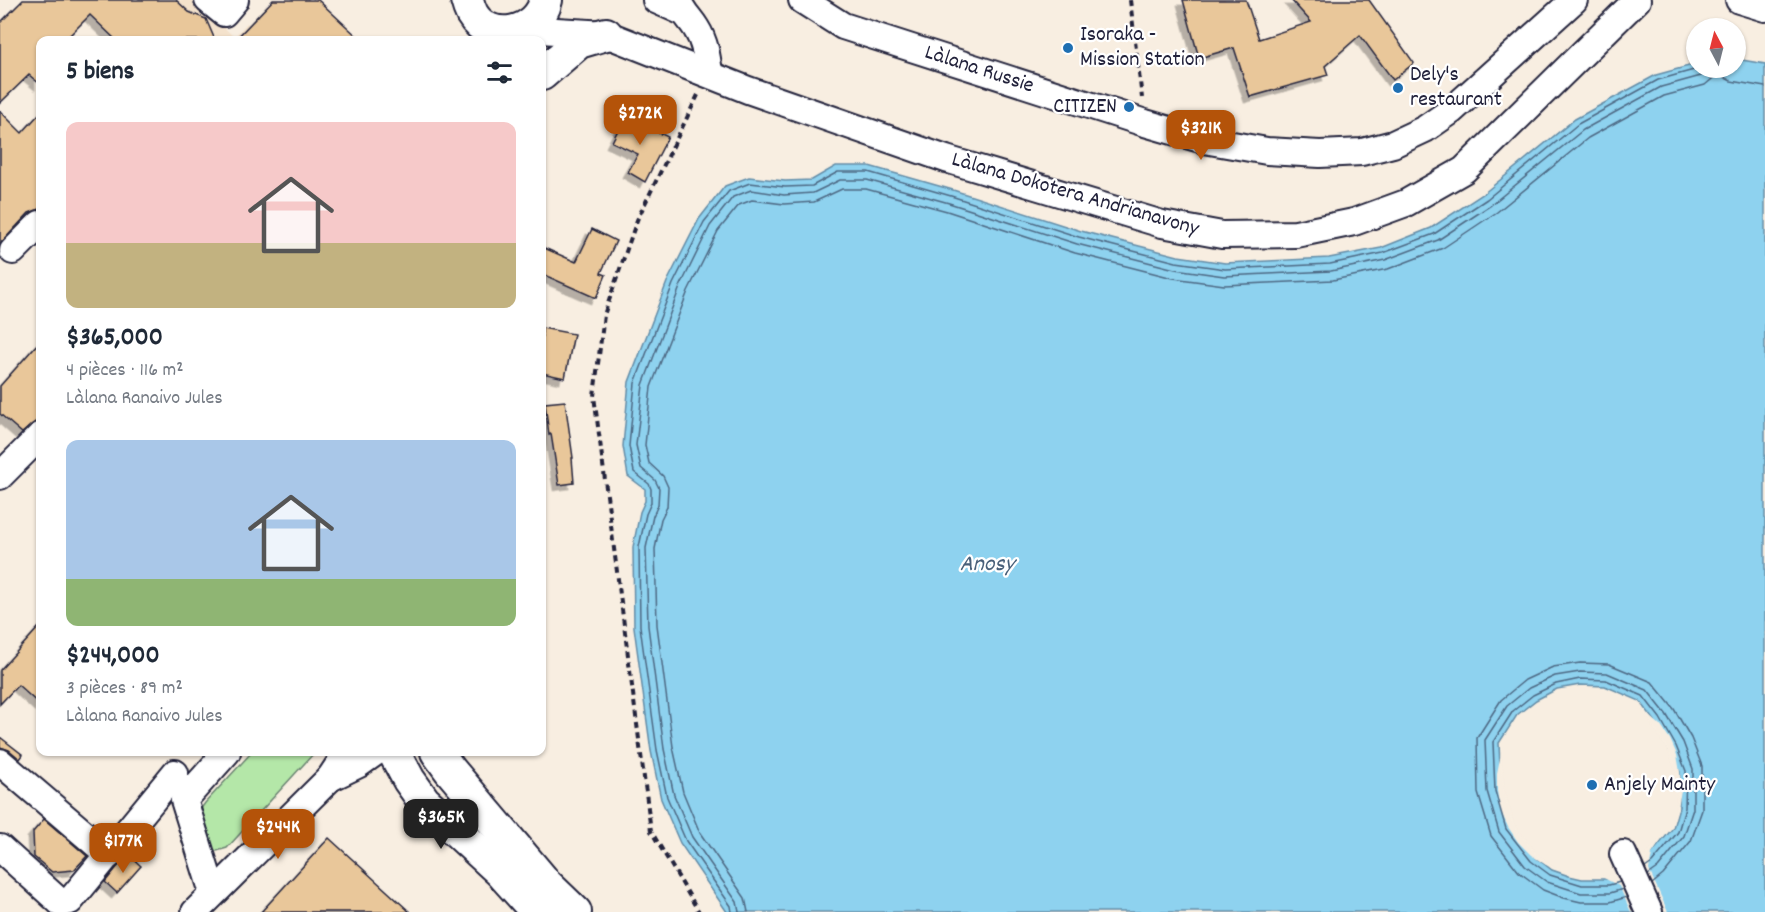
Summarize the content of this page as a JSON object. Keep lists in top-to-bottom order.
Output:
{
  "streets": {
    "street": ["Làlana Russie", "Làlana Dokotera Andrianavony"]
  },
  "water": ["Anosy"],
  "places": [
    "Isoraka - Mission Station",
    "Dely's restaurant",
    "CITIZEN",
    "Anjely Mainty"
  ],
  "north": "top",
  "page": {
    "heading": "5 biens",
    "price": [
      "$272K",
      "$321K",
      "$365K",
      "$244K",
      "$177K"
    ],
    "list": [
      {
        "name": "$365,000",
        "note": "4 pièces · 116 m² · Làlana Ranaivo Jules"
      },
      {
        "name": "$244,000",
        "note": "3 pièces · 89 m² · Làlana Ranaivo Jules"
      }
    ]
  }
}
